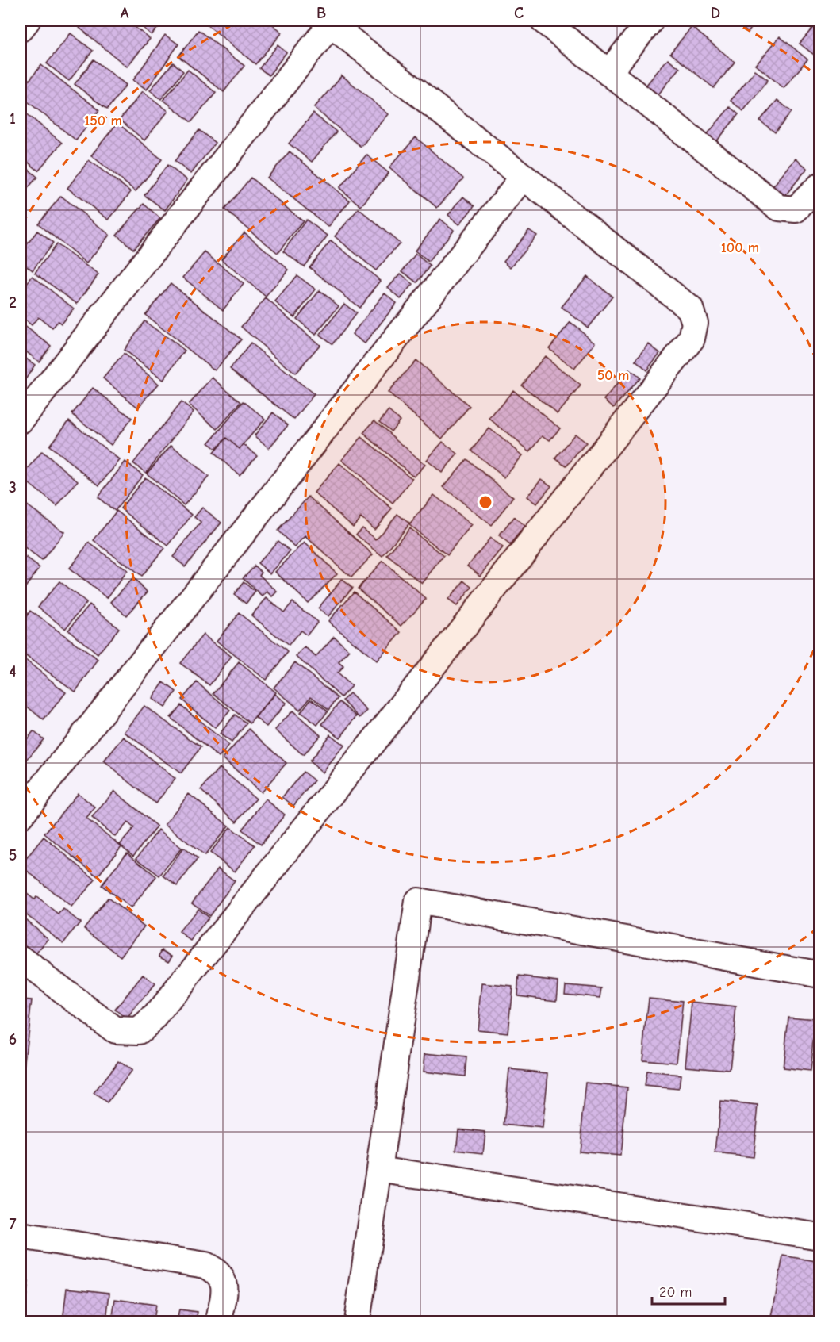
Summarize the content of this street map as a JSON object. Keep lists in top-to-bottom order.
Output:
{
  "scale_bar": "20 m",
  "grid": {
    "columns": [
      "A",
      "B",
      "C",
      "D"
    ],
    "rows": [
      "1",
      "2",
      "3",
      "4",
      "5",
      "6",
      "7"
    ]
  },
  "rings": ["150 m", "100 m", "50 m"]
}
